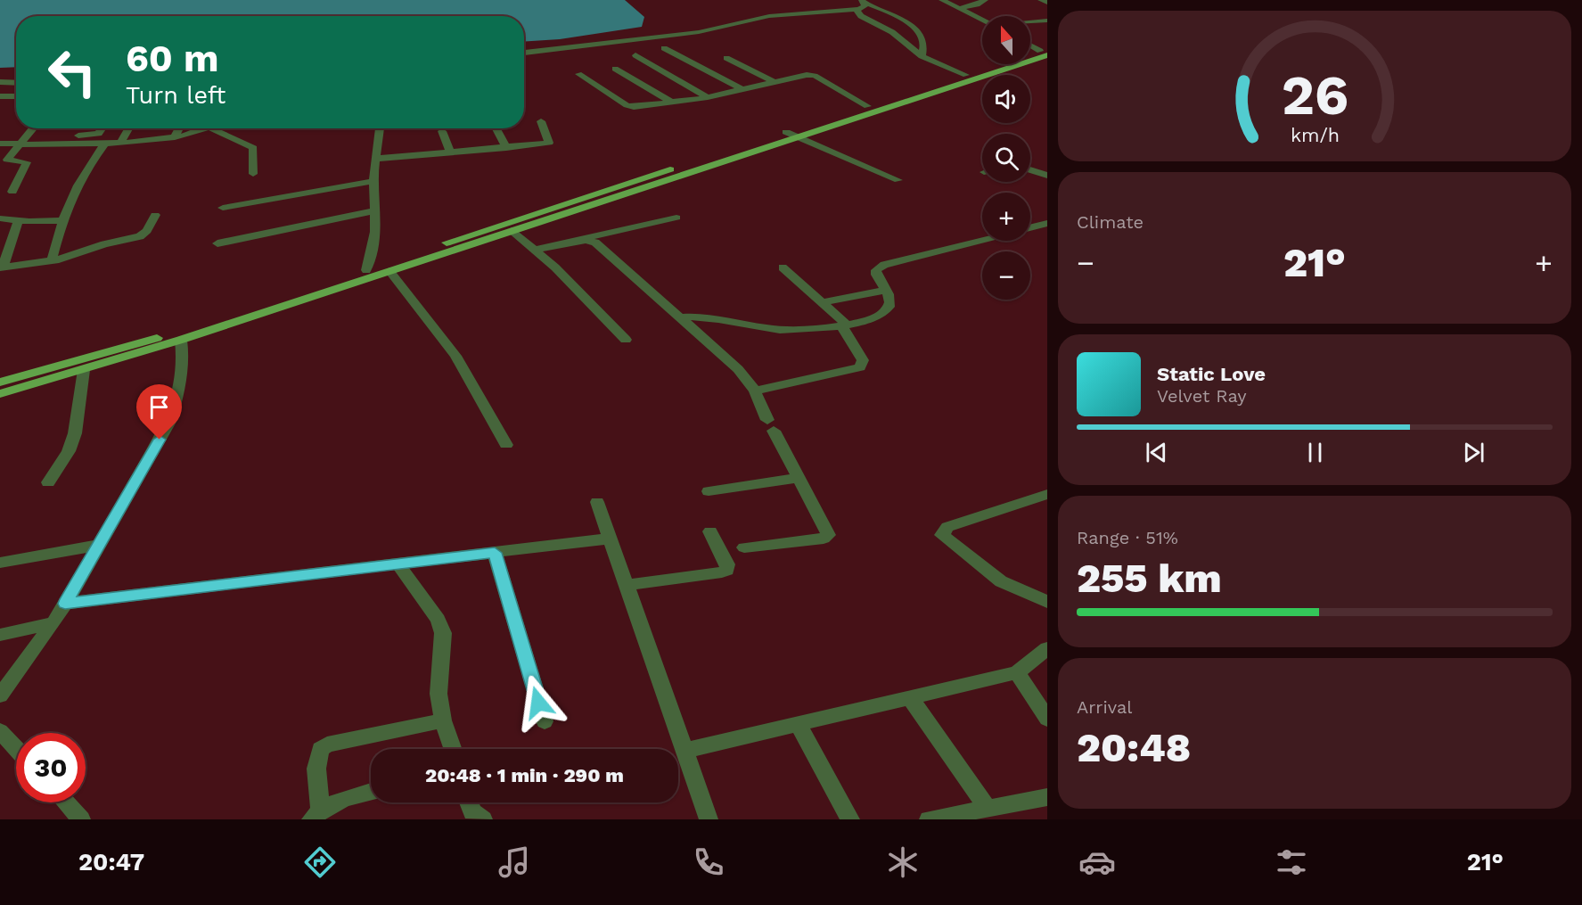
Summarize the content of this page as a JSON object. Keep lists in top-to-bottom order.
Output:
{
  "north": "top",
  "page": {
    "map_buttons": ["+", "−"],
    "turn": ["60 m", "Turn left"],
    "tile": [
      "Climate",
      ["Range · 51%", "255 km"],
      ["Arrival", "20:48"]
    ],
    "heat": ["−", "21°", "+"],
    "song": ["Static Love", "Velvet Ray"],
    "limit": "30",
    "trip": "20:48 · 1 min · 290 m",
    "tabs": ["20:47", "21°"],
    "gauge": ["26", "km/h"]
  }
}
